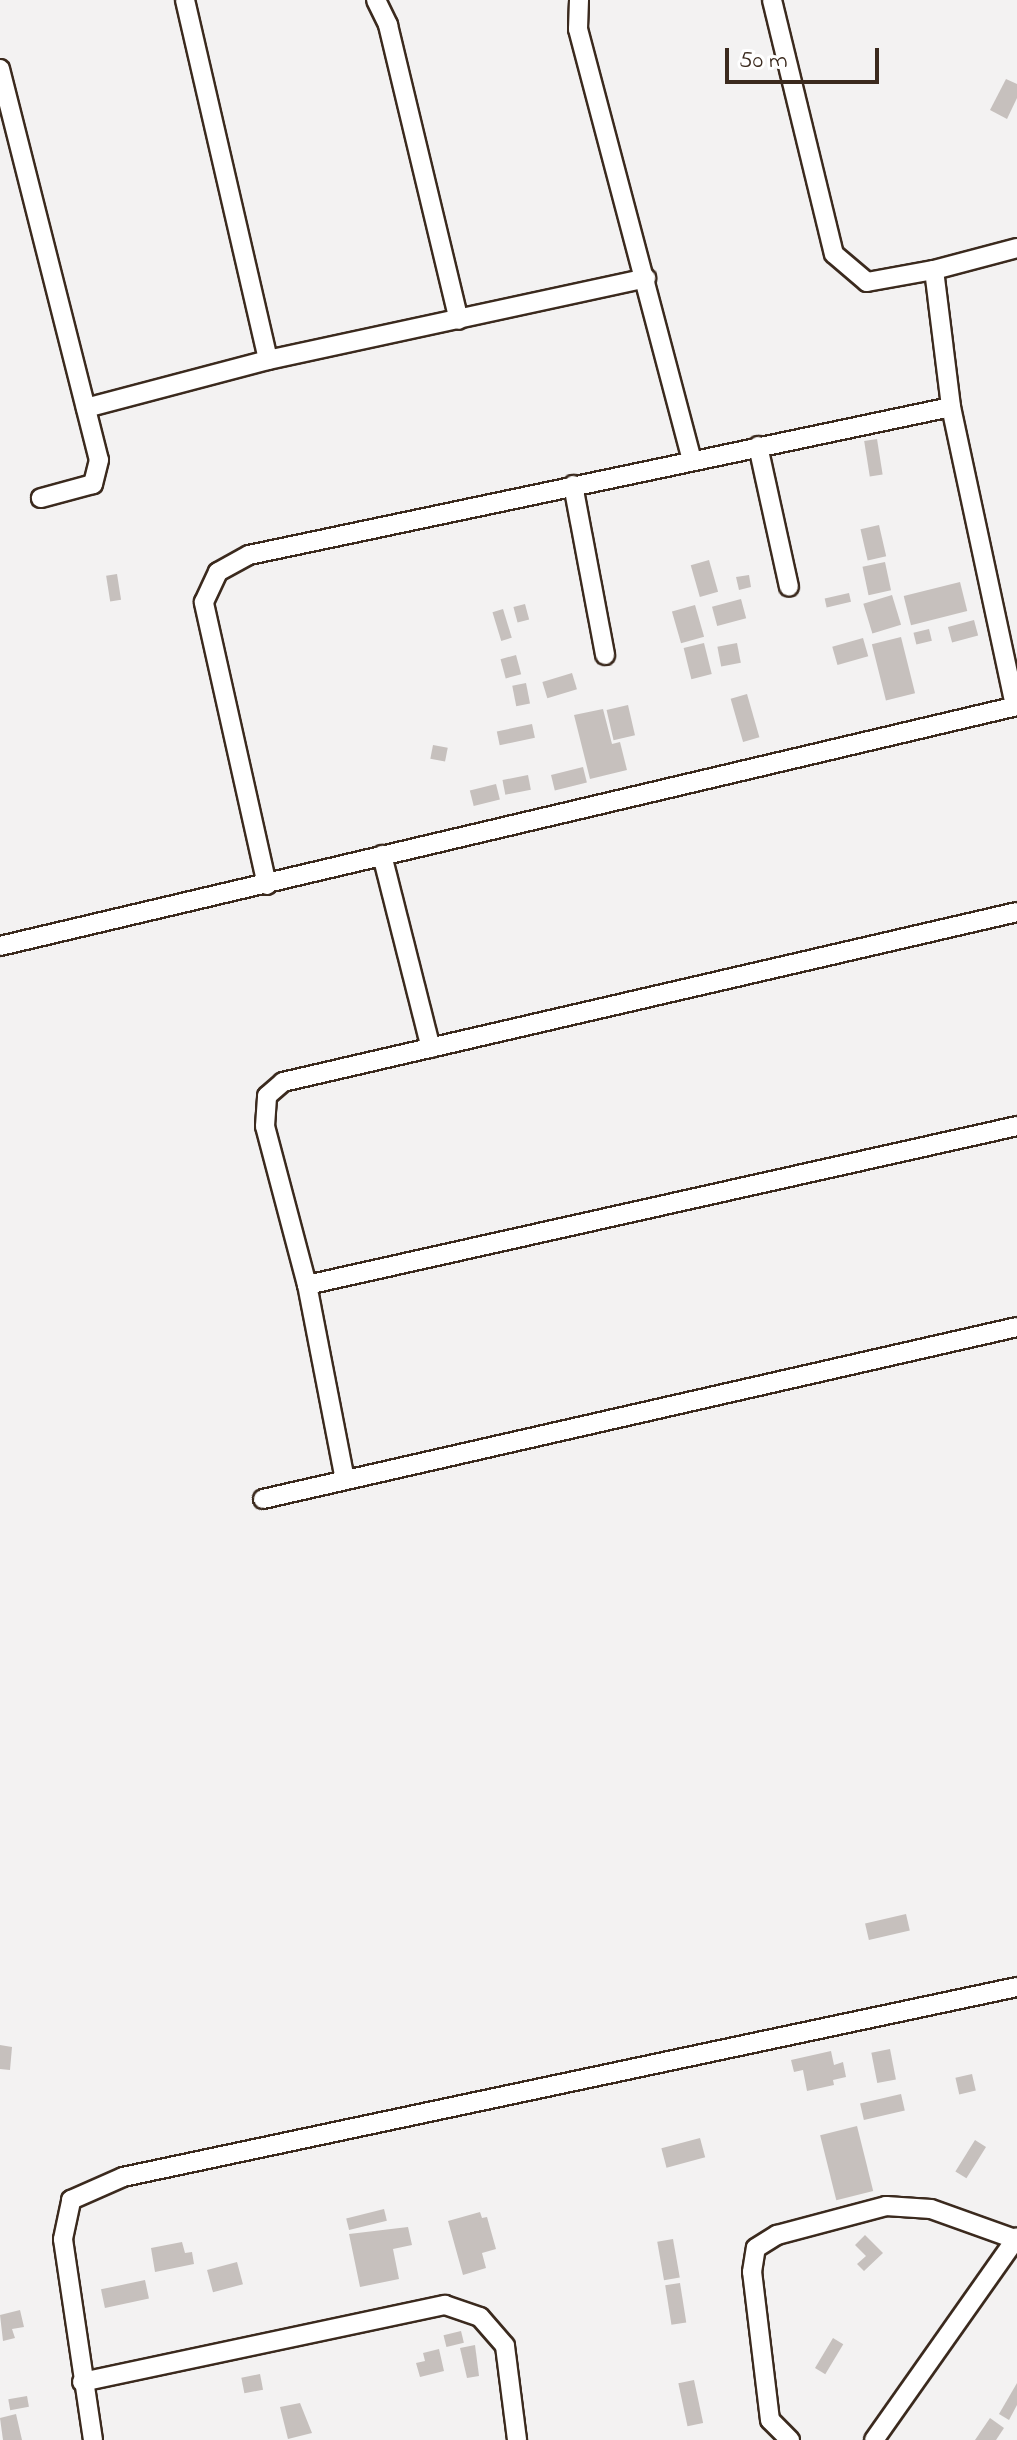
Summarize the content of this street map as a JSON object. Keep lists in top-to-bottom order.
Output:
{
  "scale_bar": "50 m"
}
